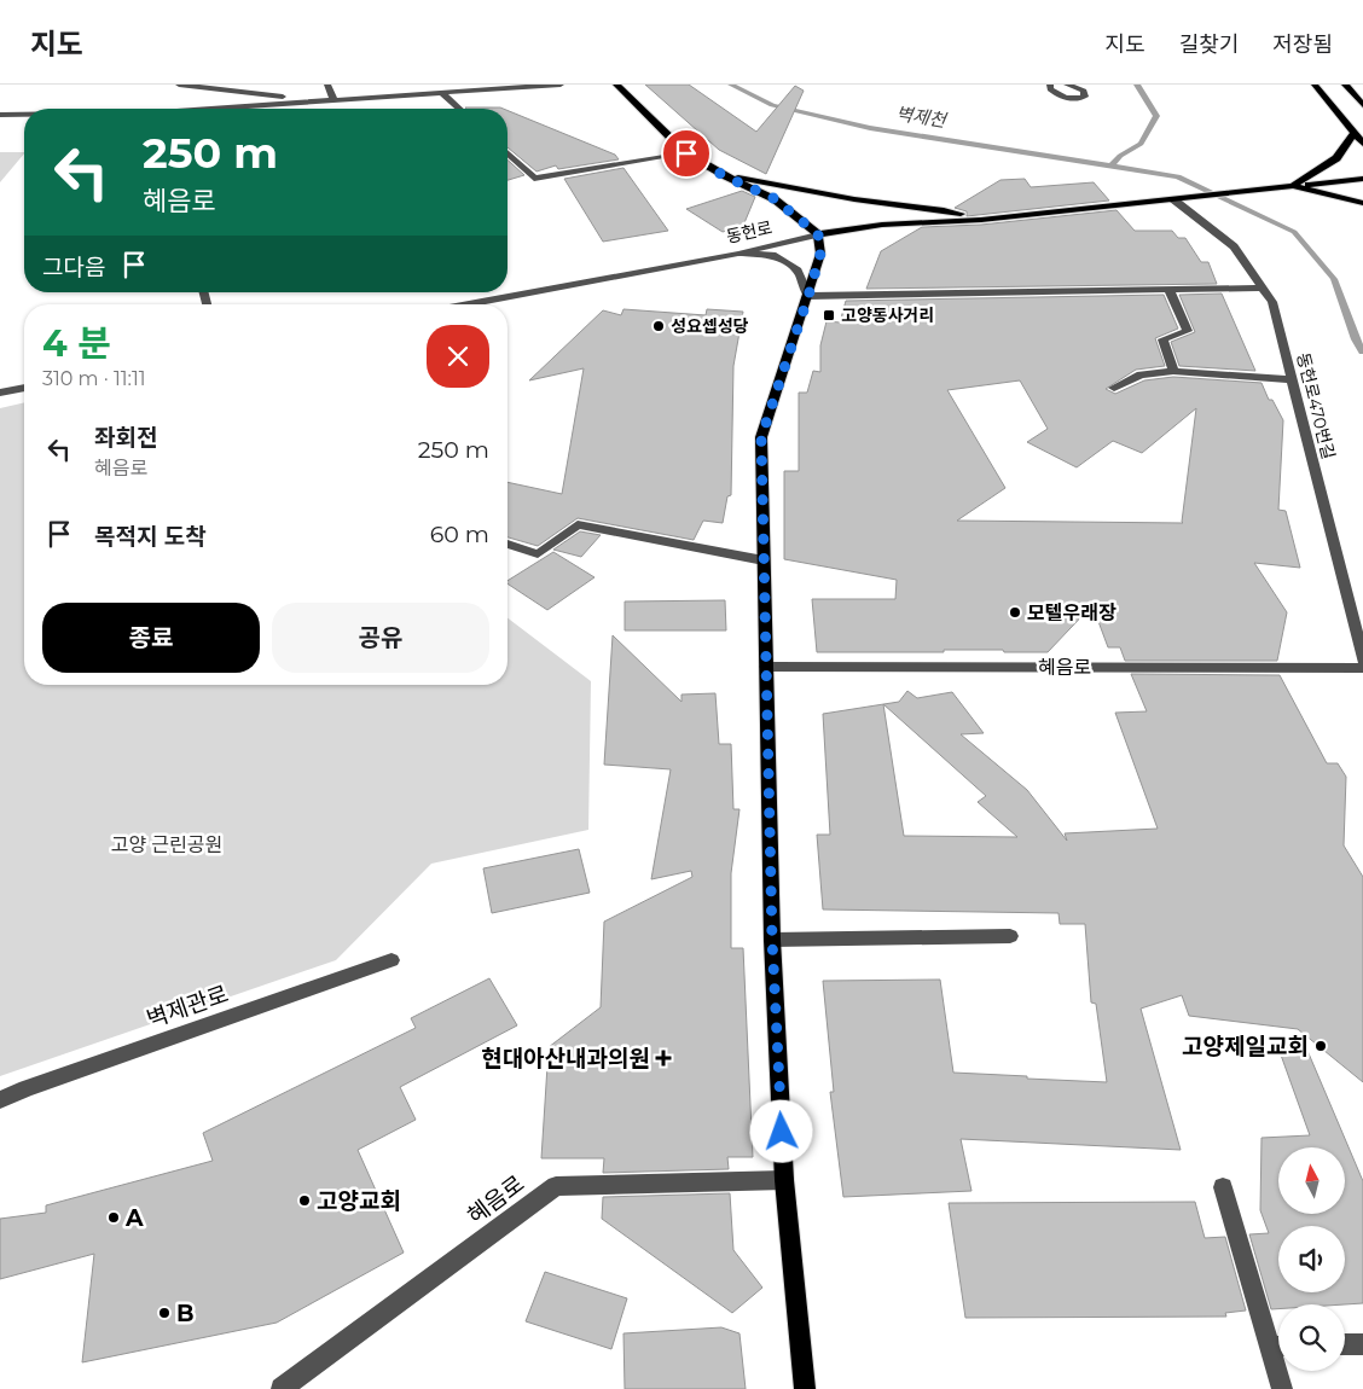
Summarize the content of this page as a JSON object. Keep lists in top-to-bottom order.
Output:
{
  "streets": {
    "main road": ["동헌로"],
    "street": ["동헌로470번길", "혜음로", "벽제관로"]
  },
  "crossings": [
    ["동헌로", "동헌로470번길"]
  ],
  "water": ["벽제천"],
  "parks": ["고양 근린공원"],
  "places": {
    "transit": ["고양동사거리"],
    "other": [
      "성요셉성당",
      "모텔우래장",
      "고양제일교회",
      "고양교회",
      "A",
      "B"
    ],
    "health": ["현대아산내과의원"]
  },
  "north": "top",
  "page": {
    "header": "지도",
    "nav": ["지도", "길찾기", "저장됨"],
    "turn": ["250 m", "혜음로"],
    "then": "그다음",
    "heading": ["4 분", "310 m · 11:11"],
    "list": [
      {
        "name": "좌회전",
        "note": "혜음로",
        "value": "250 m"
      },
      {
        "name": "목적지 도착",
        "value": "60 m"
      }
    ],
    "buttons": ["종료", "공유"]
  }
}
